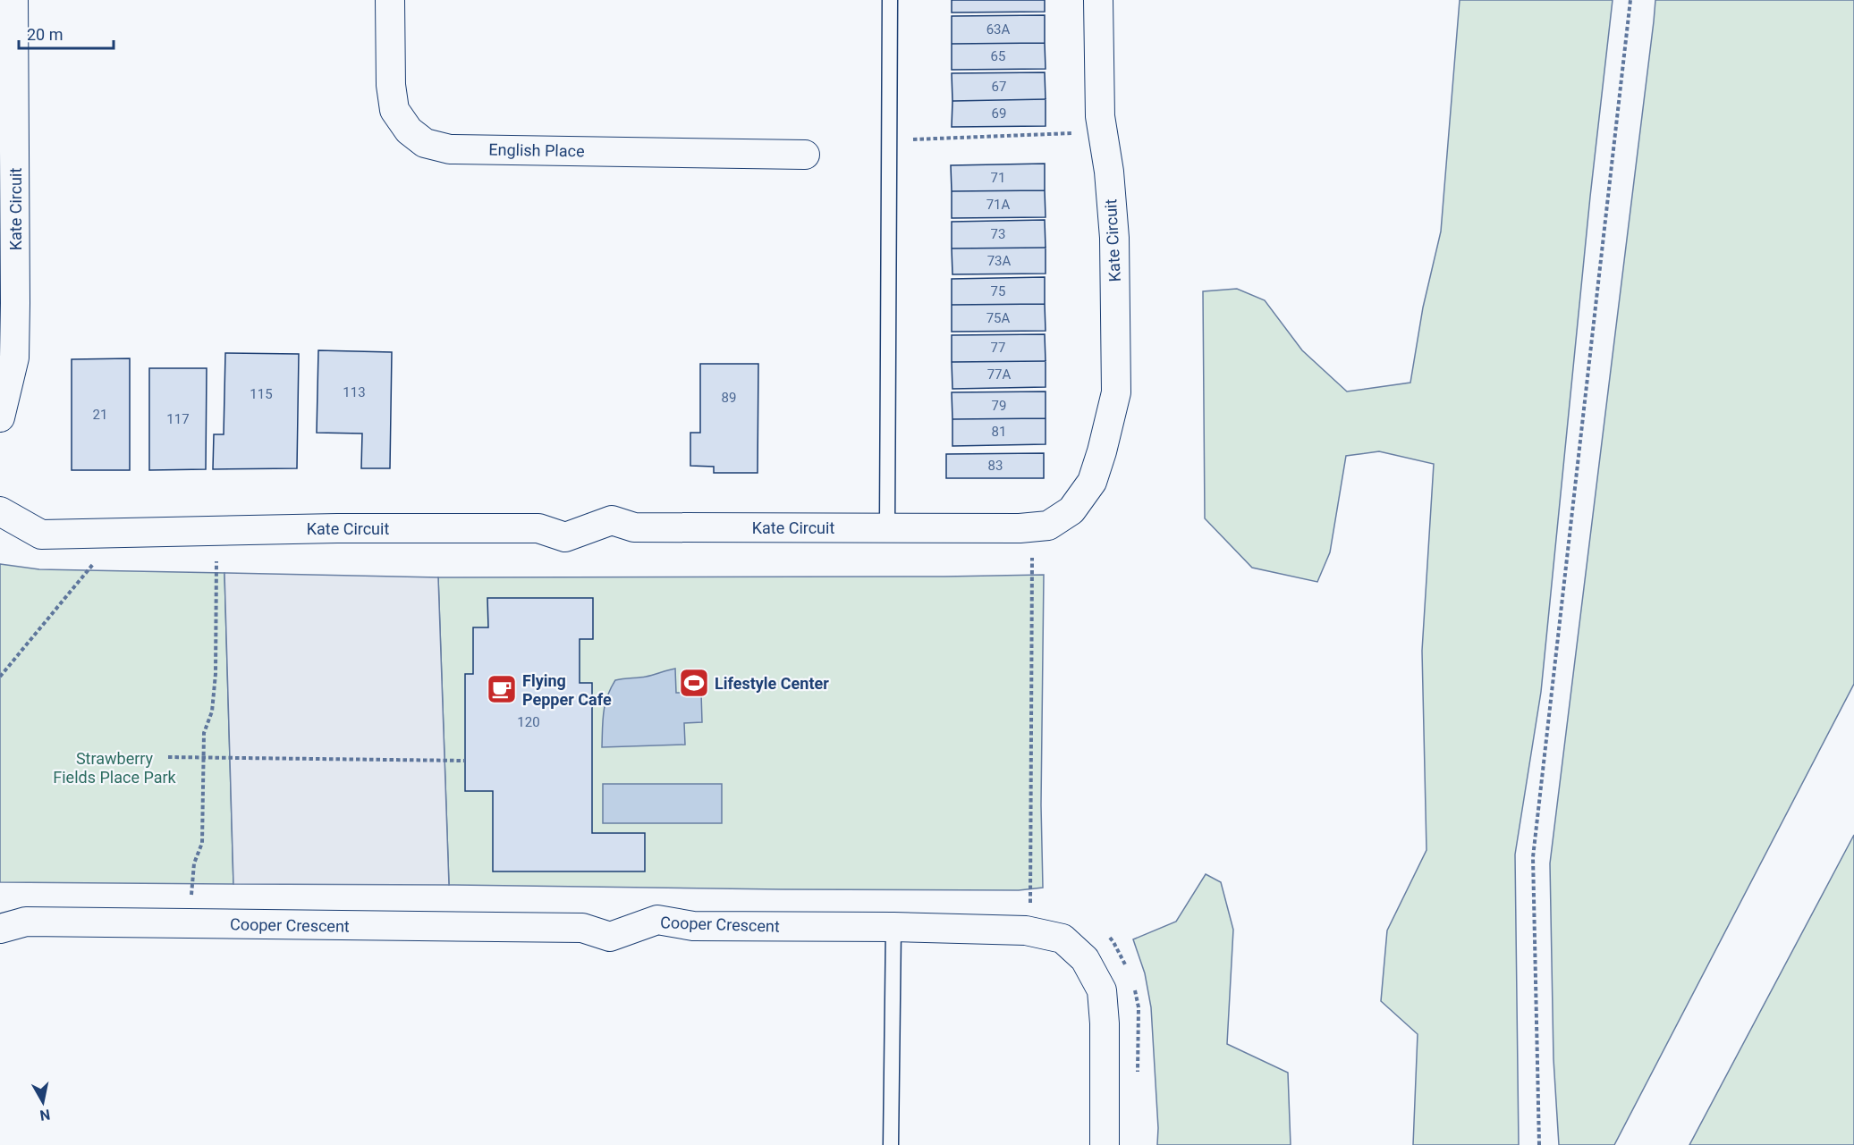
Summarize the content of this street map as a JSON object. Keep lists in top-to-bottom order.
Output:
{
  "streets": {
    "street": ["English Place", "Kate Circuit", "Cooper Crescent"]
  },
  "parks": ["Strawberry Fields Place Park"],
  "places": {
    "sports": ["Lifestyle Center"],
    "cafe": ["Flying Pepper Cafe"]
  },
  "house_numbers": [
    "63A",
    "65",
    "67",
    "69",
    "71",
    "71A",
    "73",
    "73A",
    "75",
    "75A",
    "77",
    "77A",
    "113",
    "115",
    "89",
    "79",
    "21",
    "117",
    "81",
    "83",
    "120"
  ],
  "scale_bar": "20 m",
  "north": "bottom"
}
